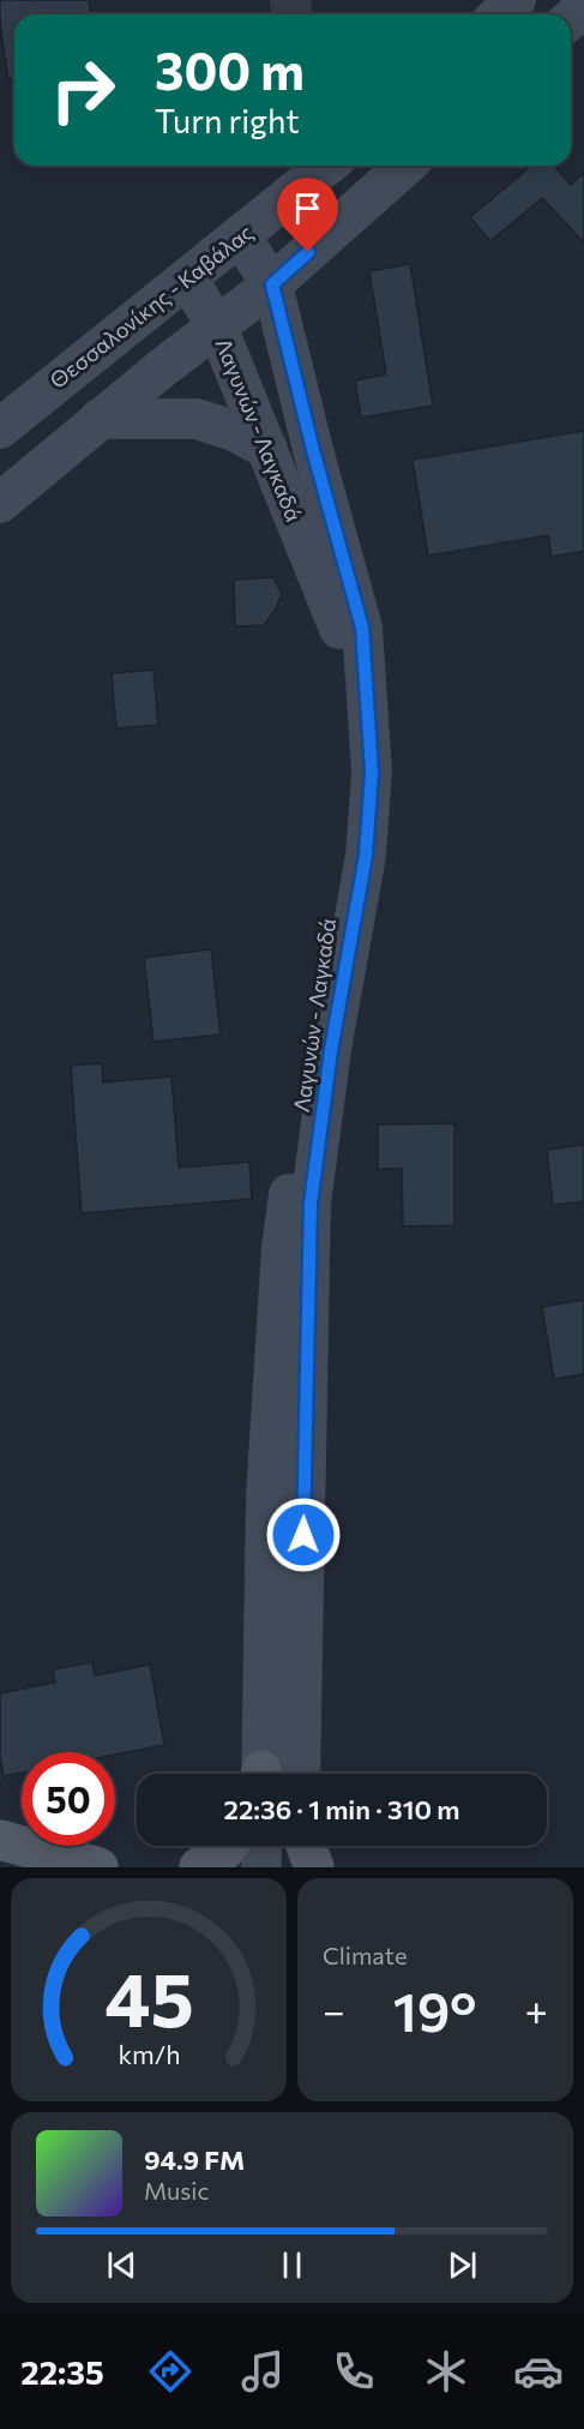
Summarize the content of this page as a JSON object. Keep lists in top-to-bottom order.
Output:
{
  "streets": {
    "main road": ["Θεσσαλονίκης - Καβάλας", "Λαγυνών - Λαγκαδά"]
  },
  "crossings": [
    ["Θεσσαλονίκης - Καβάλας", "Λαγυνών - Λαγκαδά"]
  ],
  "page": {
    "turn": ["300 m", "Turn right"],
    "limit": "50",
    "trip": "22:36 · 1 min · 310 m",
    "tile": "Climate",
    "heat": ["−", "19°", "+"],
    "song": ["94.9 FM", "Music"],
    "tabs": "22:35",
    "gauge": ["45", "km/h"]
  }
}
